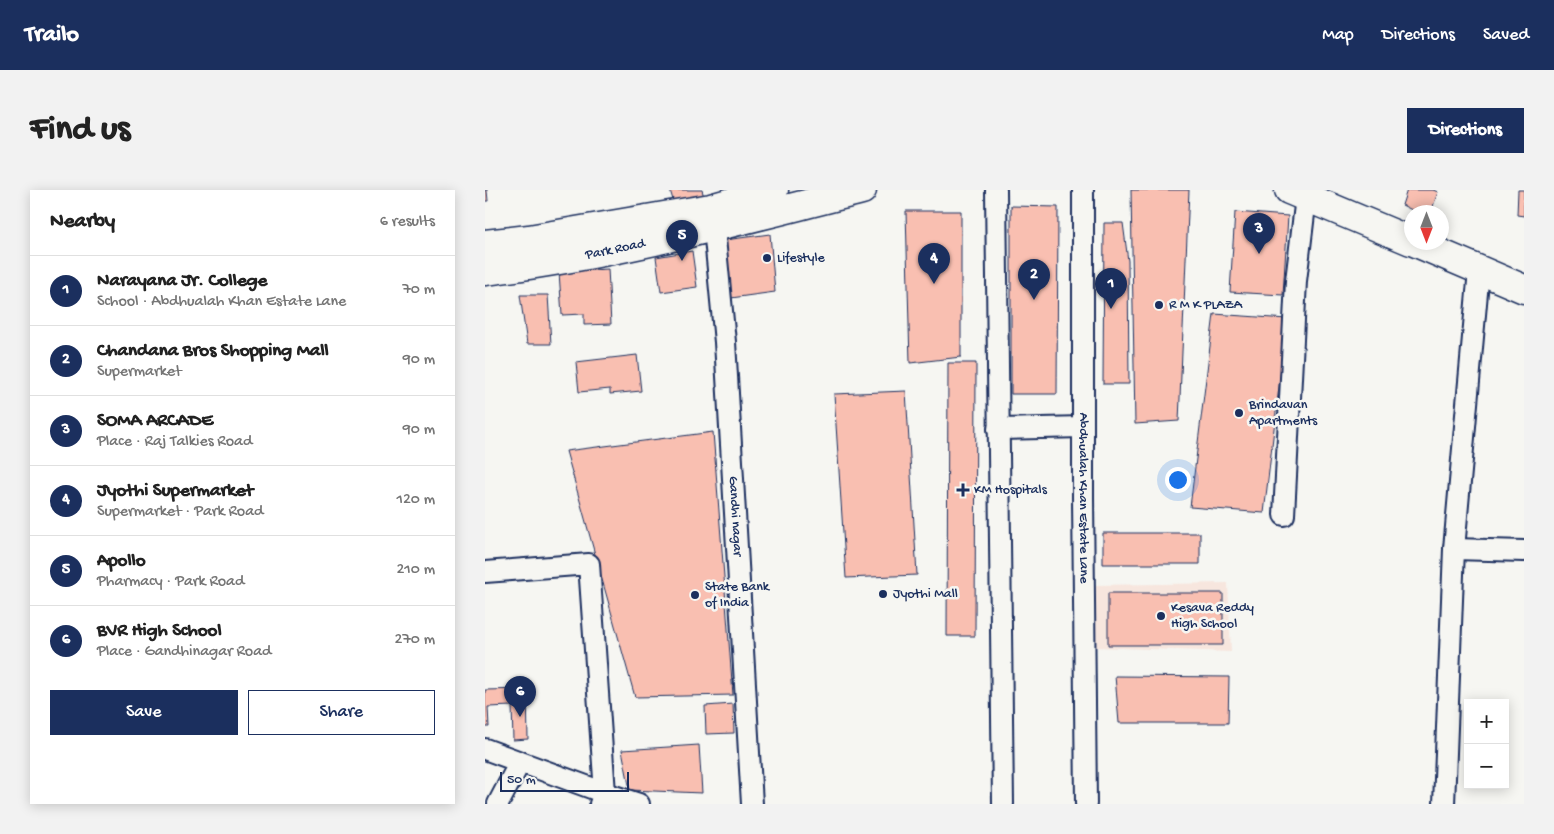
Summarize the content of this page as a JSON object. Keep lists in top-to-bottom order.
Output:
{
  "streets": {
    "main road": ["Park Road"],
    "street": ["Abdhualah Khan Estate Lane", "Gandhi nagar"]
  },
  "crossings": [
    ["Park Road", "Gandhi nagar"]
  ],
  "places": {
    "other": [
      "Lifestyle",
      "R M K PLAZA",
      "Brindavan Apartments",
      "Jyothi Mall",
      "State Bank of India",
      "Kesava Reddy High School"
    ],
    "health": ["KM Hospitals"]
  },
  "scale_bar": "50 m",
  "north": "bottom",
  "page": {
    "header": "Trailo",
    "nav": ["Map", "Directions", "Saved"],
    "buttons": [
      "Directions",
      ["Save", "Share"]
    ],
    "title": "Find us",
    "heading": ["Nearby", "6 results"],
    "pins": [
      "3",
      "5",
      "4",
      "2",
      "1",
      "6"
    ],
    "list": [
      {
        "mark": "1",
        "name": "Narayana Jr. College",
        "note": "School · Abdhualah Khan Estate Lane",
        "value": "70 m"
      },
      {
        "mark": "2",
        "name": "Chandana Bros Shopping Mall",
        "note": "Supermarket",
        "value": "90 m"
      },
      {
        "mark": "3",
        "name": "SOMA ARCADE",
        "note": "Place · Raj Talkies Road",
        "value": "90 m"
      },
      {
        "mark": "4",
        "name": "Jyothi Supermarket",
        "note": "Supermarket · Park Road",
        "value": "120 m"
      },
      {
        "mark": "5",
        "name": "Apollo",
        "note": "Pharmacy · Park Road",
        "value": "210 m"
      },
      {
        "mark": "6",
        "name": "BVR High School",
        "note": "Place · Gandhinagar Road",
        "value": "270 m"
      }
    ],
    "map_buttons": ["+", "−"],
    "scale": "50 m"
  }
}
